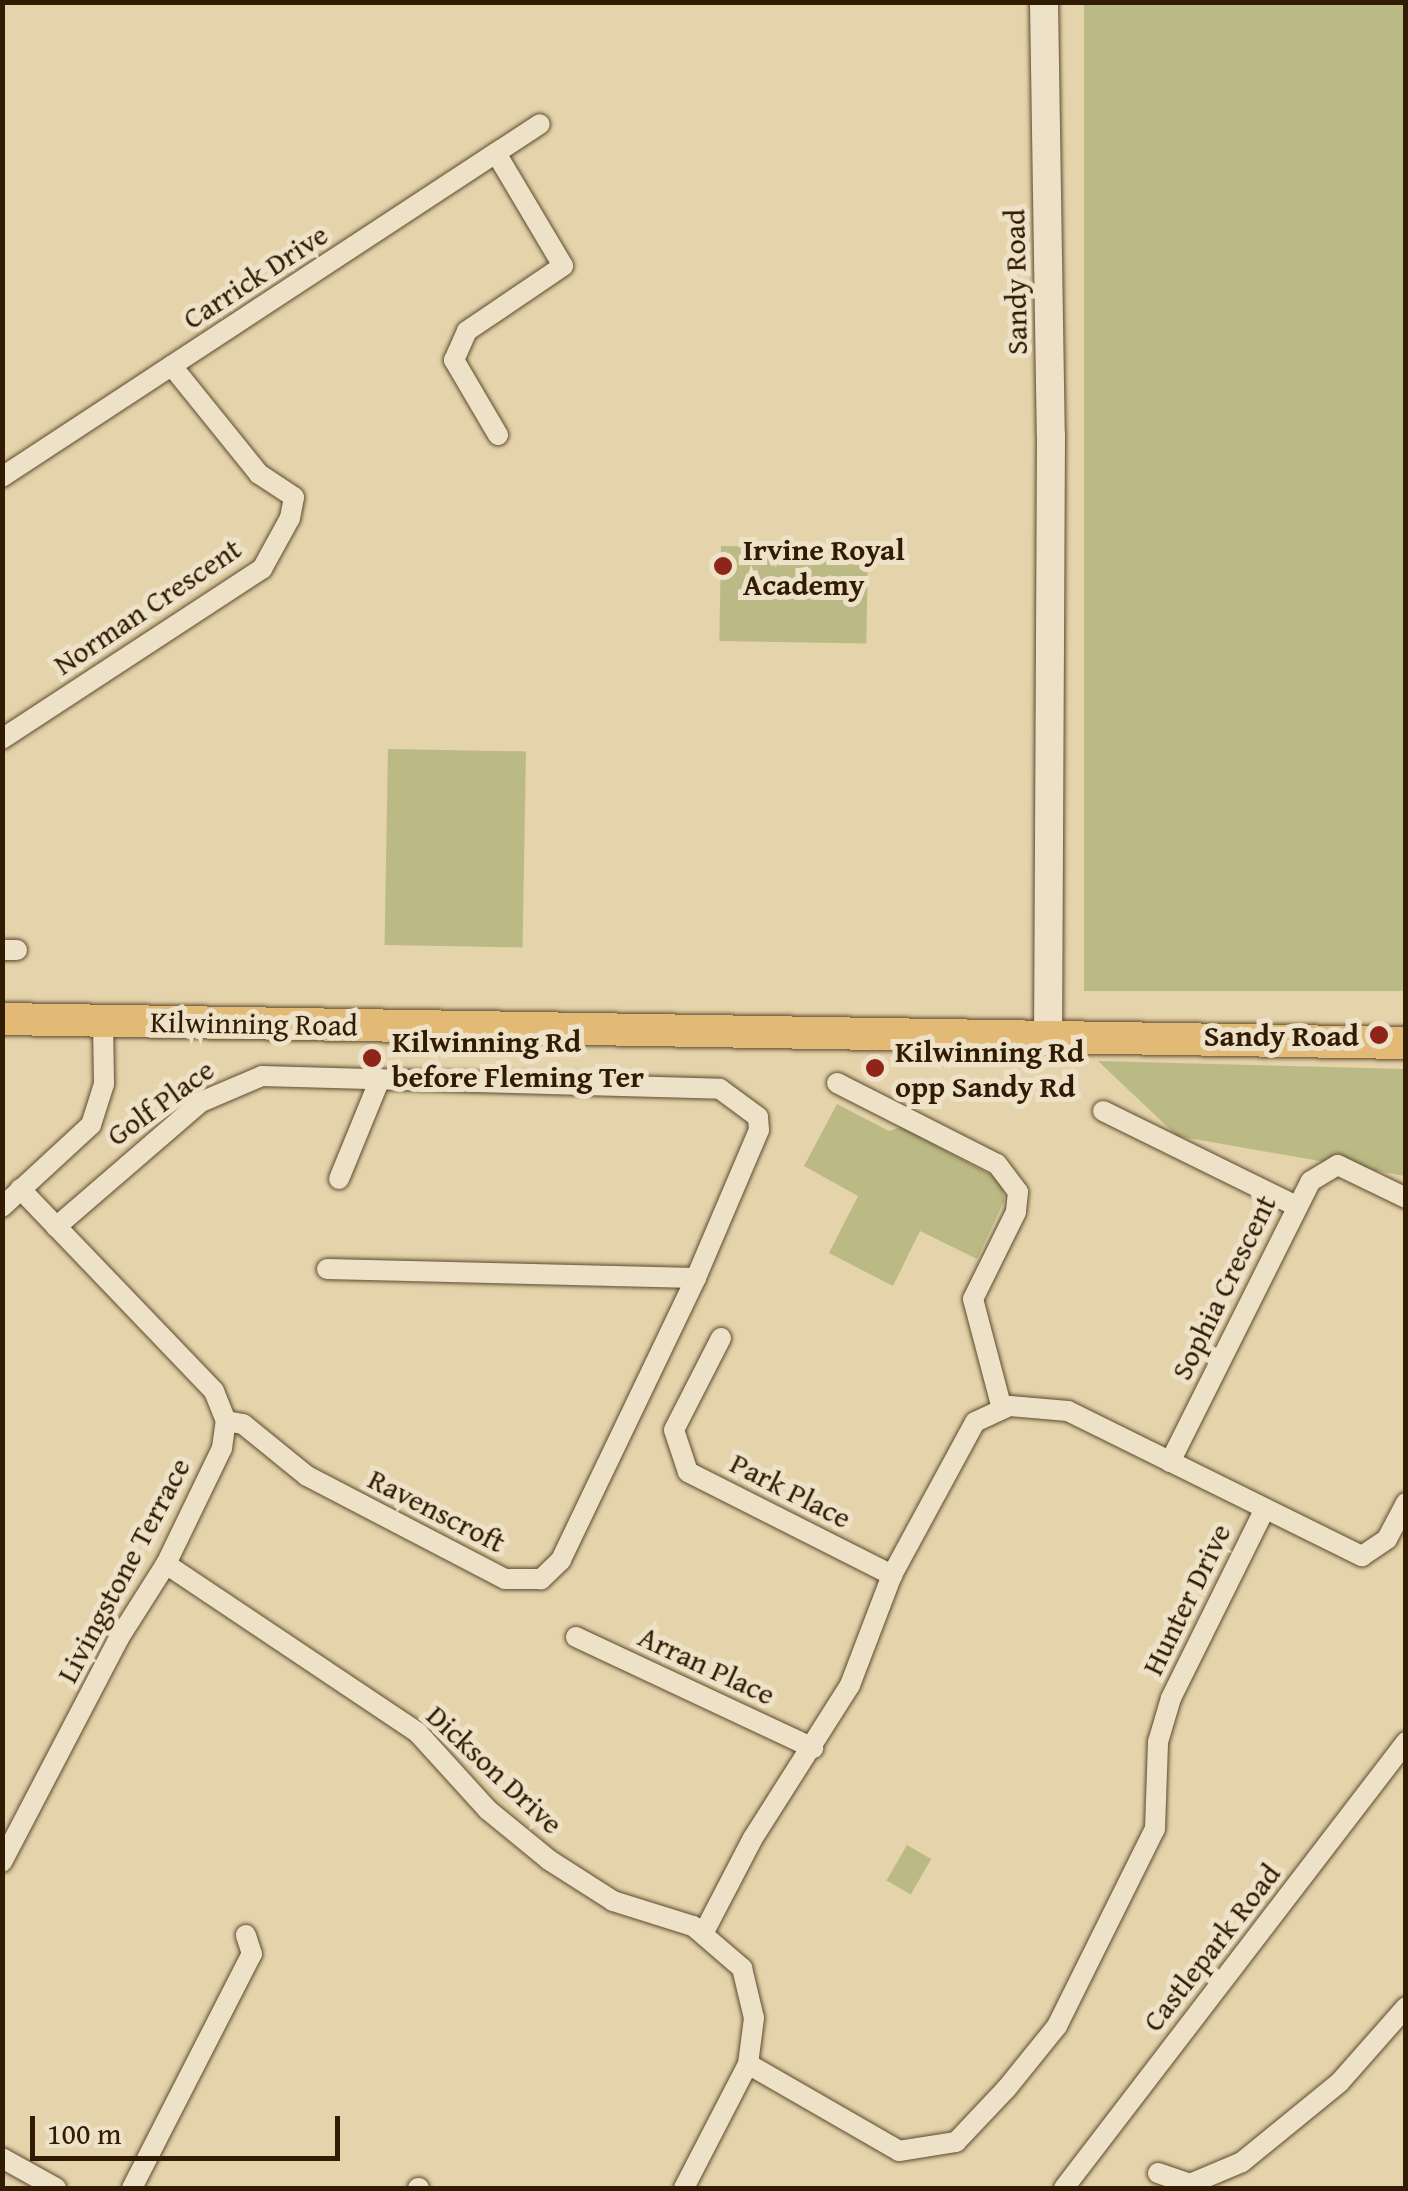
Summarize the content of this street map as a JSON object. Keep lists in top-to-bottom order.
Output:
{
  "streets": {
    "main road": ["Sandy Road", "Kilwinning Road"],
    "street": [
      "Carrick Drive",
      "Norman Crescent",
      "Golf Place",
      "Sophia Crescent",
      "Park Place",
      "Ravenscroft",
      "Livingstone Terrace",
      "Hunter Drive",
      "Arran Place",
      "Dickson Drive",
      "Castlepark Road"
    ]
  },
  "crossings": [
    ["Carrick Drive", "Norman Crescent"],
    ["Sandy Road", "Kilwinning Road"],
    ["Golf Place", "Ravenscroft"],
    ["Sophia Crescent", "Hunter Drive"],
    ["Ravenscroft", "Livingstone Terrace"],
    ["Livingstone Terrace", "Dickson Drive"],
    ["Hunter Drive", "Dickson Drive"]
  ],
  "places": [
    "Irvine Royal Academy",
    "Sandy Road",
    "Kilwinning Rd before Fleming Ter",
    "Kilwinning Rd opp Sandy Rd"
  ],
  "scale_bar": "100 m"
}
